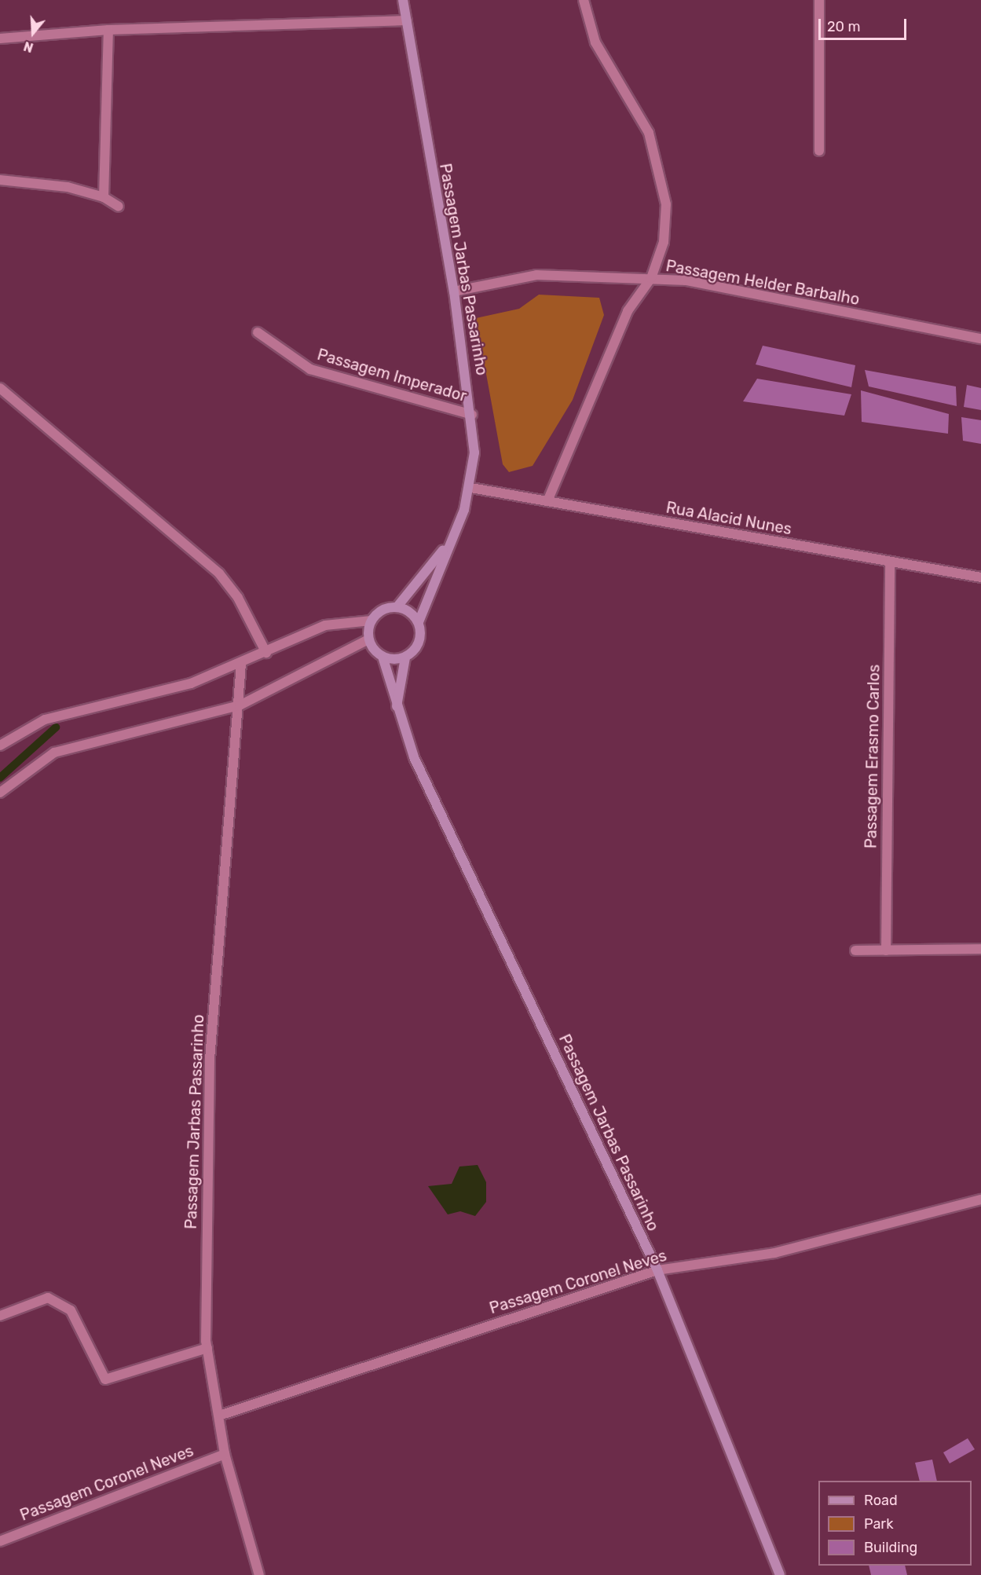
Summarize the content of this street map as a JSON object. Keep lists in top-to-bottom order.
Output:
{
  "streets": {
    "main road": ["Passagem Jarbas Passarinho"],
    "street": [
      "Passagem Helder Barbalho",
      "Passagem Imperador",
      "Rua Alacid Nunes",
      "Passagem Erasmo Carlos",
      "Passagem Coronel Neves"
    ]
  },
  "crossings": [
    ["Passagem Jarbas Passarinho", "Passagem Helder Barbalho"],
    ["Passagem Jarbas Passarinho", "Passagem Imperador"],
    ["Passagem Jarbas Passarinho", "Rua Alacid Nunes"],
    ["Passagem Jarbas Passarinho", "Passagem Coronel Neves"],
    ["Rua Alacid Nunes", "Passagem Erasmo Carlos"]
  ],
  "legend": ["Road", "Park", "Building"],
  "scale_bar": "20 m",
  "north": "bottom"
}
